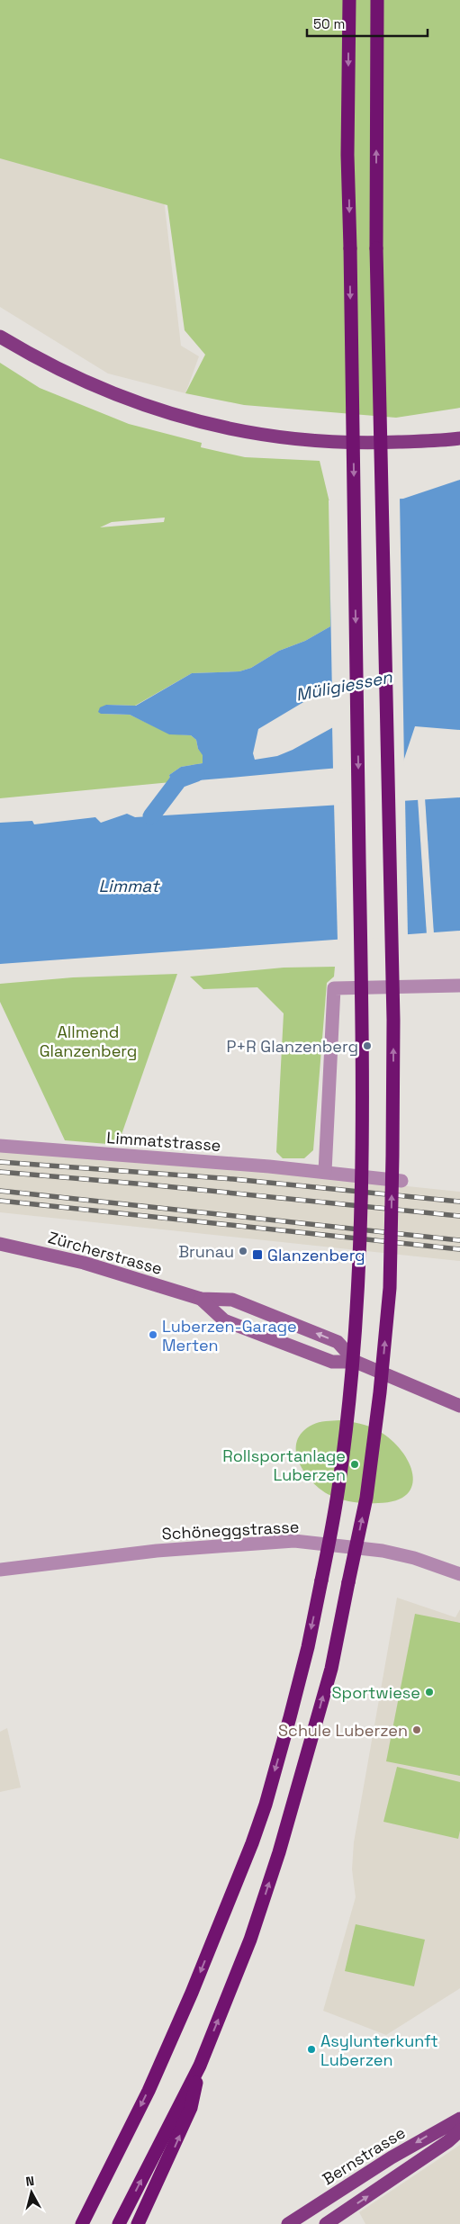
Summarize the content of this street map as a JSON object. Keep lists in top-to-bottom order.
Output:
{
  "streets": {
    "main road": ["Zürcherstrasse", "Bernstrasse"],
    "street": ["Limmatstrasse", "Schöneggstrasse"]
  },
  "water": ["Müligiessen", "Limmat"],
  "parks": ["Allmend Glanzenberg"],
  "places": {
    "other": [
      "P+R Glanzenberg",
      "Brunau",
      "Luberzen-Garage Merten",
      "Rollsportanlage Luberzen",
      "Sportwiese",
      "Schule Luberzen",
      "Asylunterkunft Luberzen"
    ],
    "transit": ["Glanzenberg"]
  },
  "scale_bar": "50 m",
  "north": "top"
}
